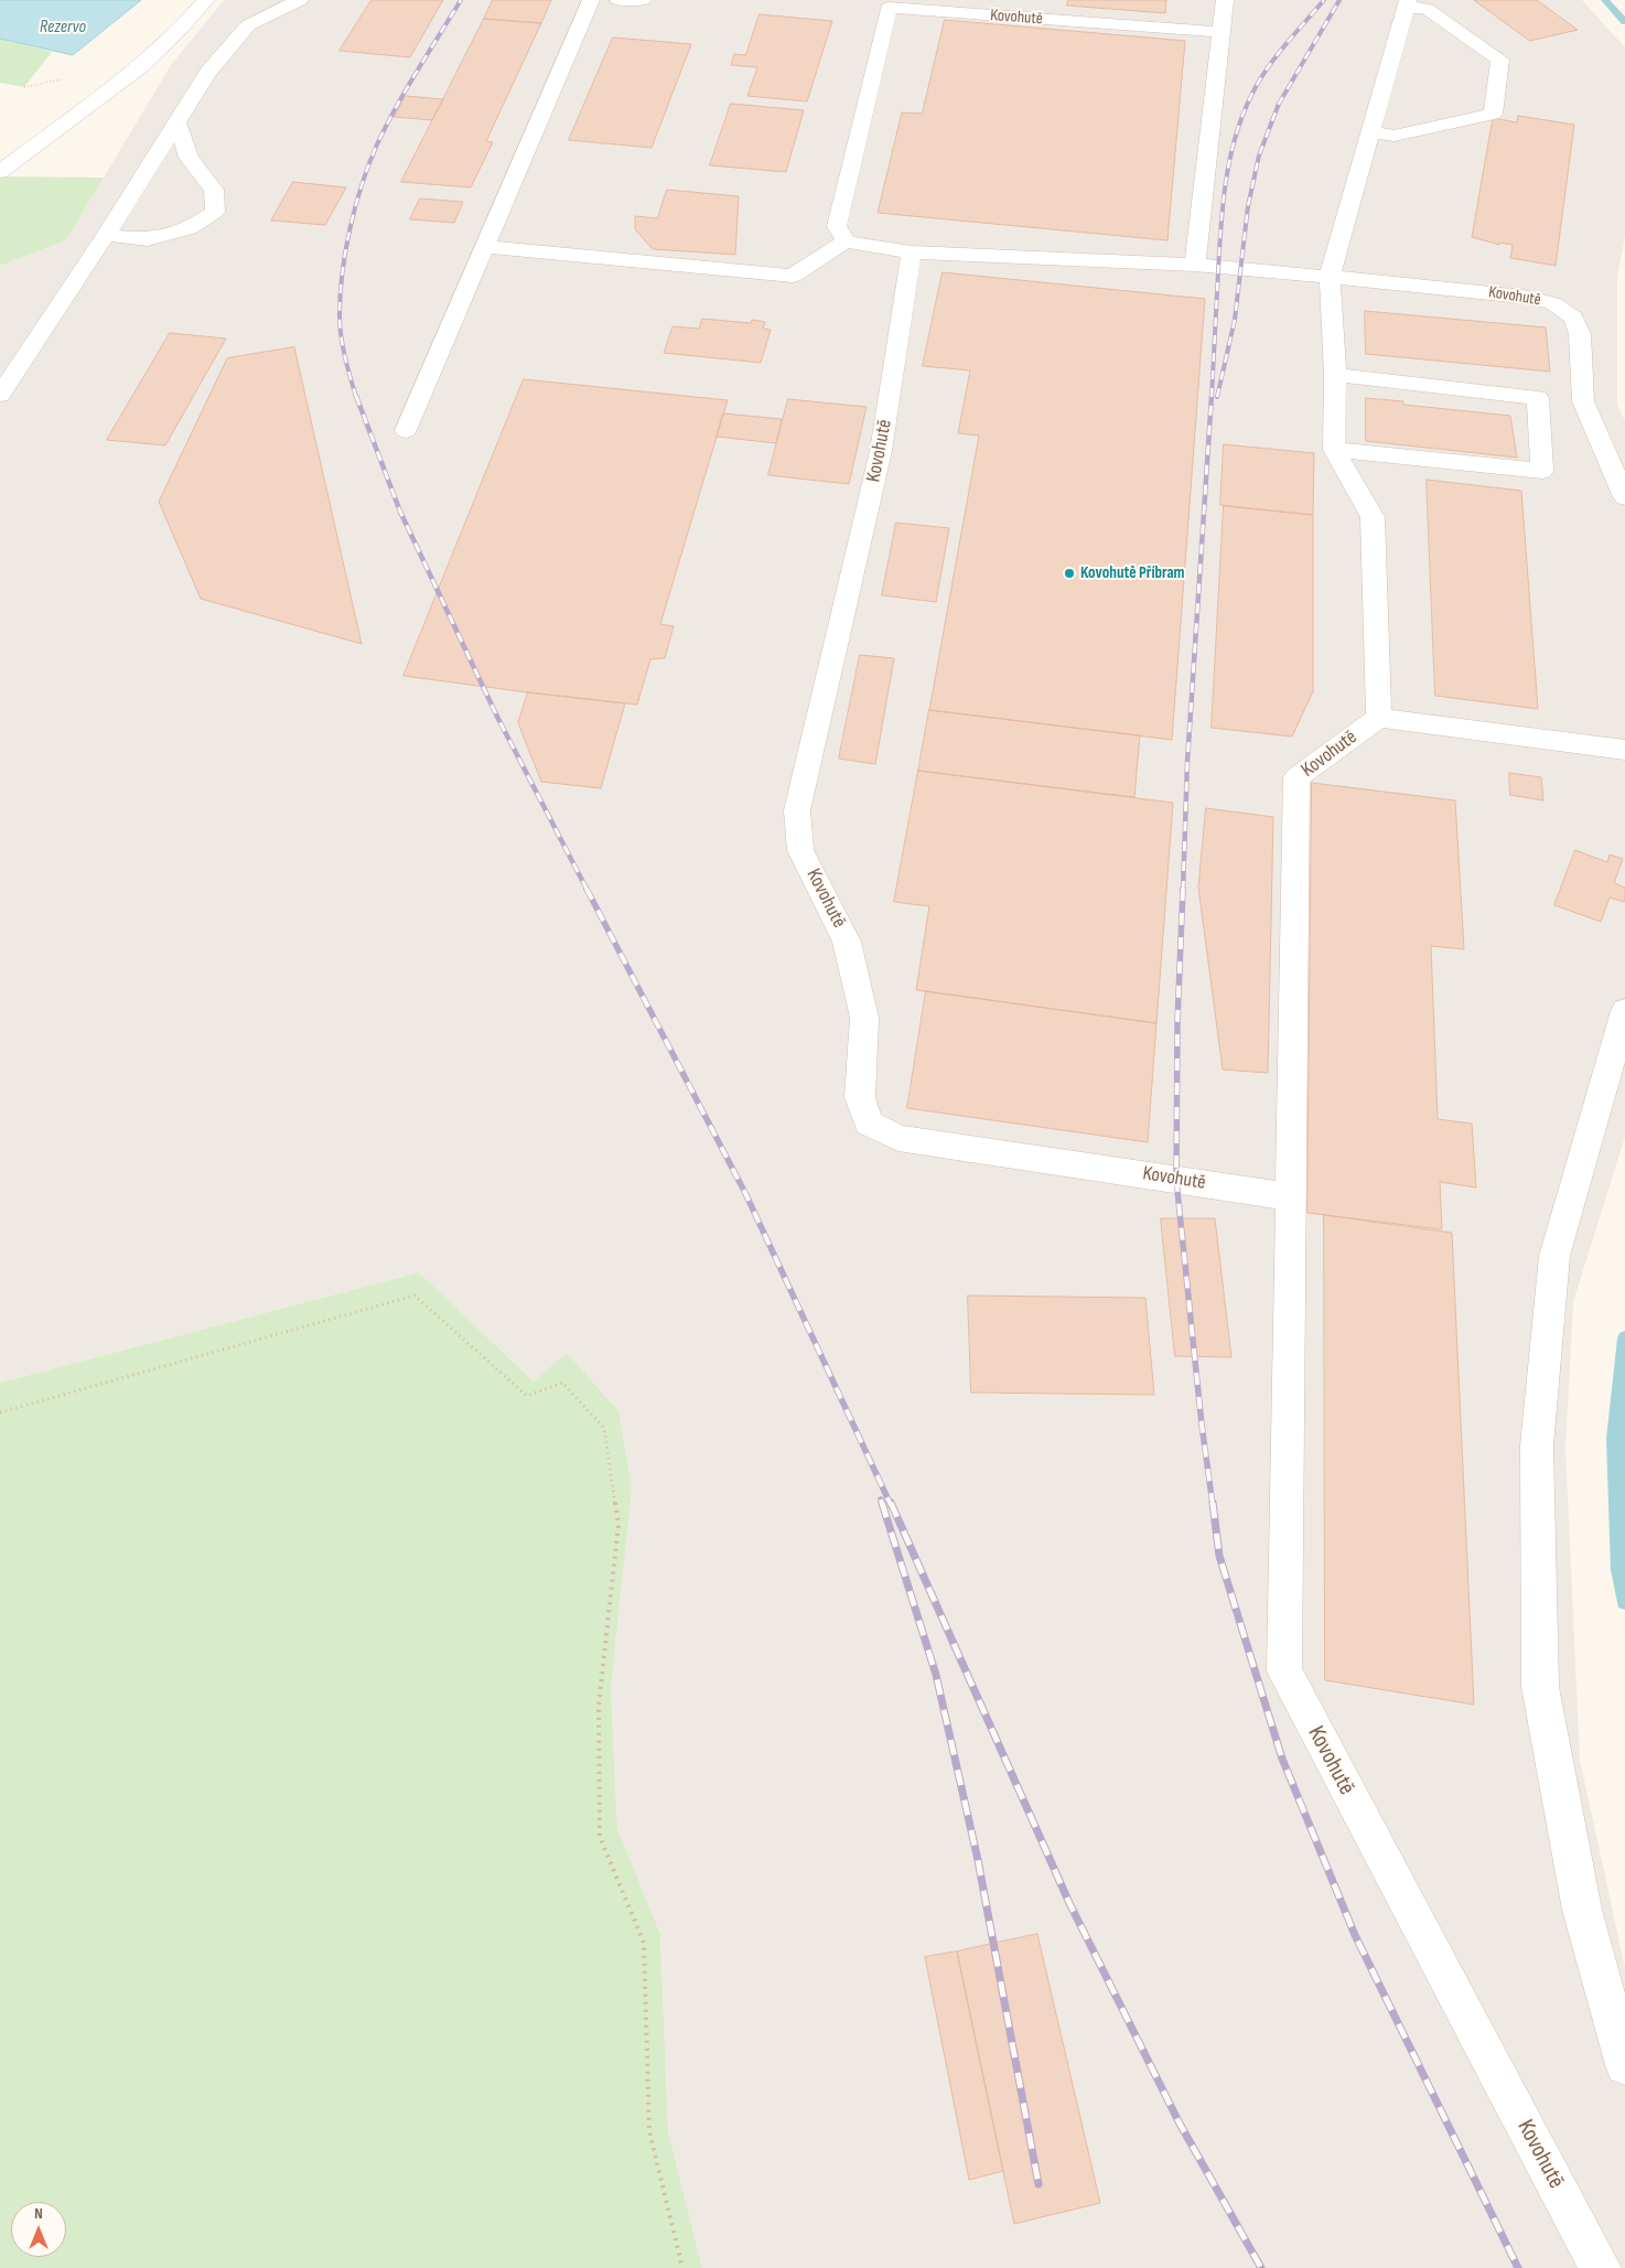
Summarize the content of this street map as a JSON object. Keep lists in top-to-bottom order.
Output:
{
  "streets": {
    "street": ["Kovohutě"]
  },
  "water": ["Rezervo"],
  "places": ["Kovohutě Příbram"],
  "north": "top"
}
